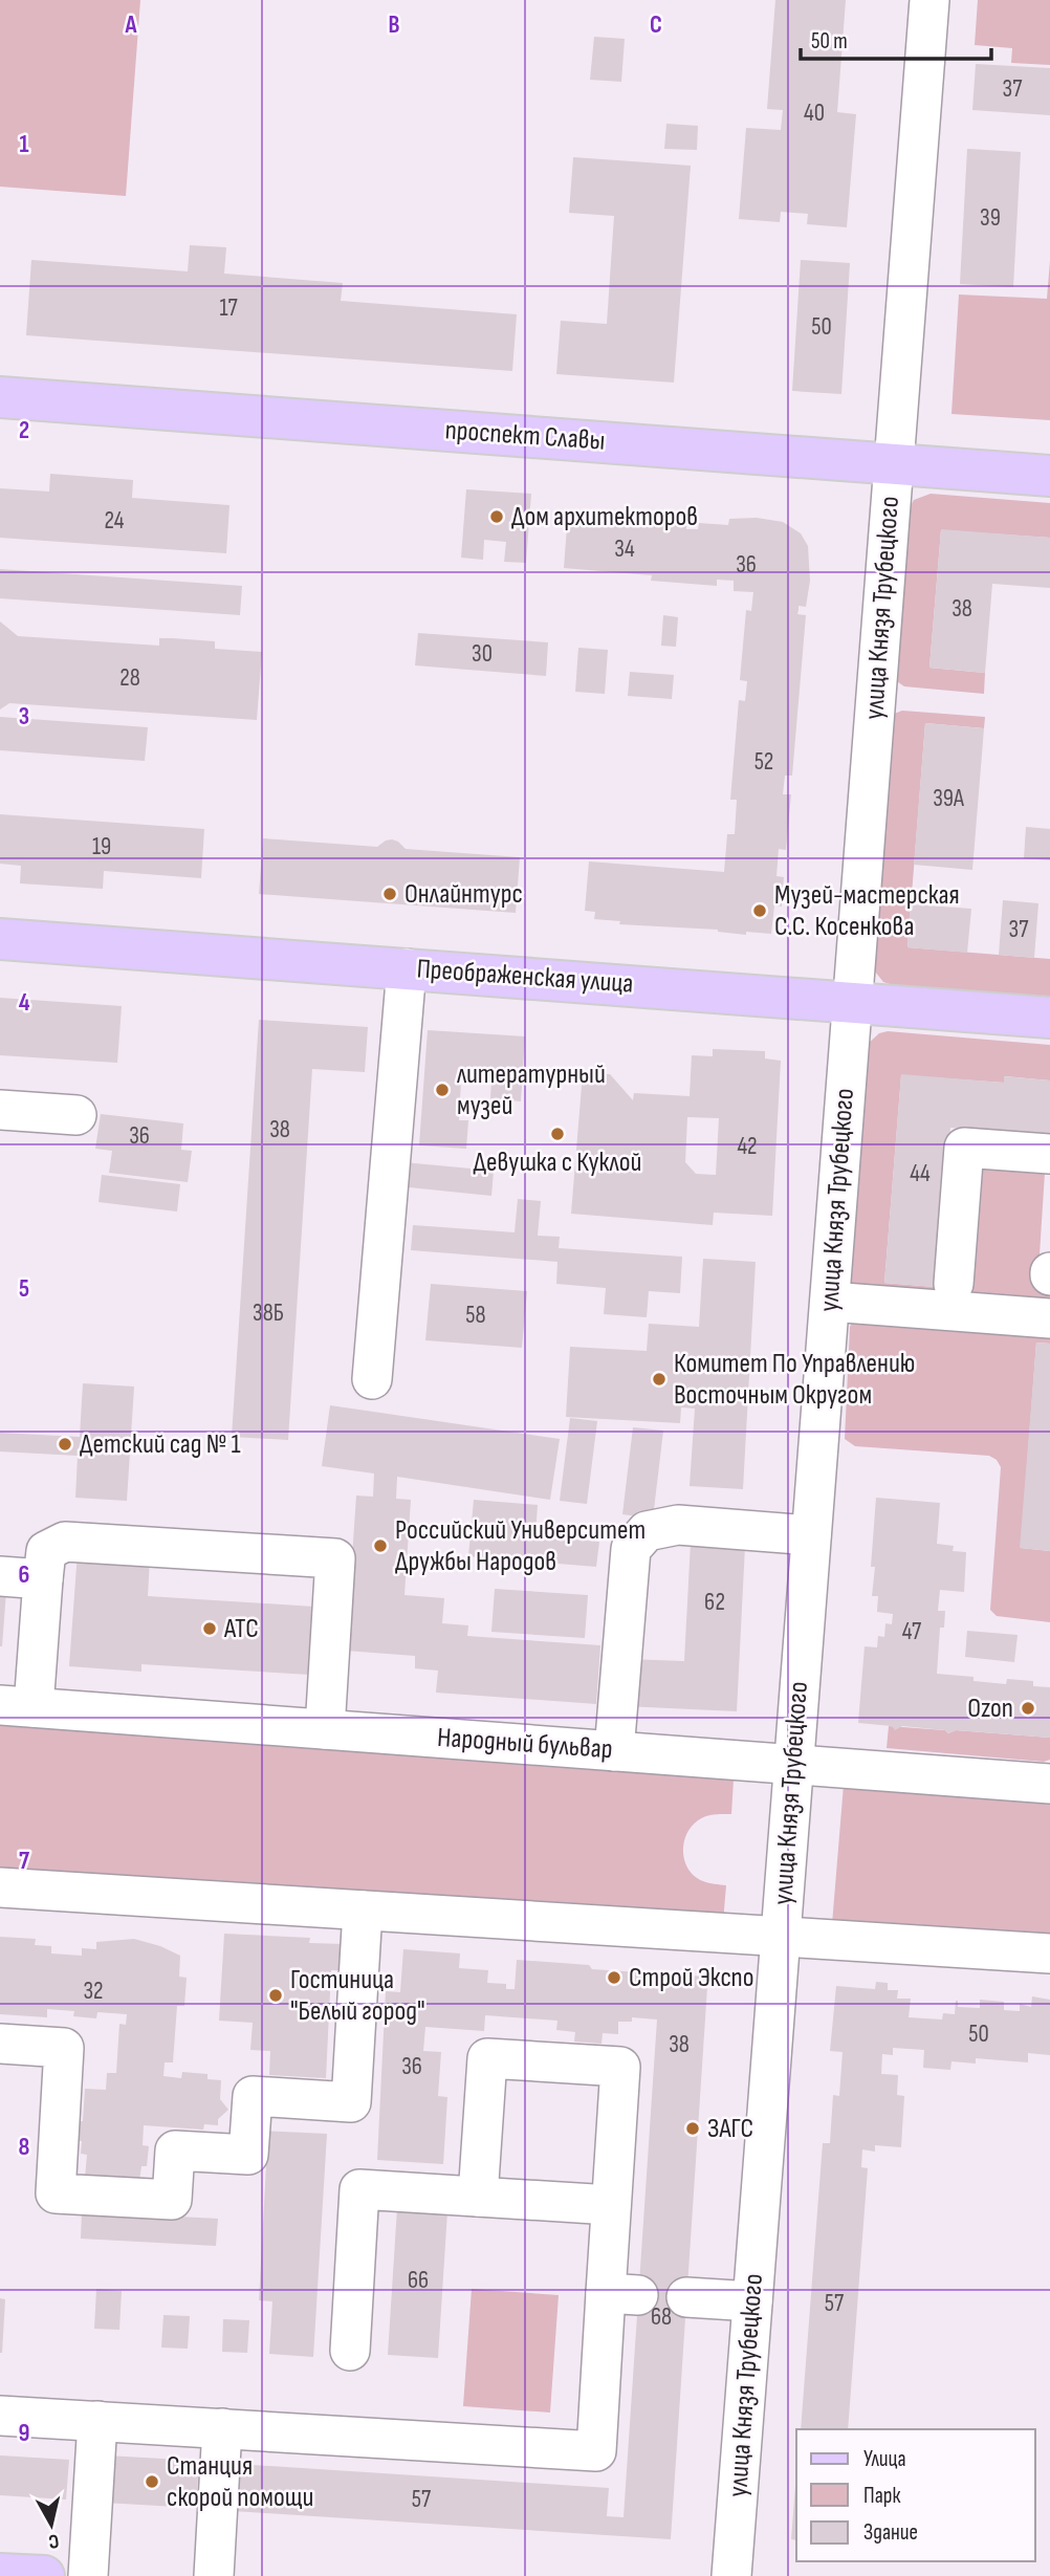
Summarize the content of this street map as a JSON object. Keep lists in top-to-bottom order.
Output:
{
  "streets": {
    "main road": ["проспект Славы", "Преображенская улица"],
    "street": ["улица Князя Трубецкого", "Народный бульвар"]
  },
  "crossings": [
    ["проспект Славы", "улица Князя Трубецкого"],
    ["улица Князя Трубецкого", "Преображенская улица"],
    ["улица Князя Трубецкого", "Народный бульвар"]
  ],
  "places": [
    "Дом архитекторов",
    "Онлайнтурс",
    "Музей-мастерская С.С. Косенкова",
    "литературный музей",
    "Девушка с Куклой",
    "Комитет По Управлению Восточным Округом",
    "Детский сад № 1",
    "Российский Университет Дружбы Народов",
    "АТС",
    "Ozon",
    "Строй Экспо",
    "Гостиница \"Белый город\"",
    "ЗАГС",
    "Станция скорой помощи"
  ],
  "house_numbers": [
    "37",
    "40",
    "39",
    "17",
    "50",
    "24",
    "34",
    "36",
    "38",
    "30",
    "28",
    "52",
    "39А",
    "19",
    "37",
    "38",
    "36",
    "42",
    "44",
    "38Б",
    "58",
    "62",
    "47",
    "32",
    "50",
    "38",
    "36",
    "66",
    "57",
    "68",
    "57"
  ],
  "legend": ["Улица", "Парк", "Здание"],
  "scale_bar": "50 m",
  "north": "bottom",
  "grid": {
    "columns": ["A", "B", "C"],
    "rows": [
      "1",
      "2",
      "3",
      "4",
      "5",
      "6",
      "7",
      "8",
      "9"
    ]
  }
}
